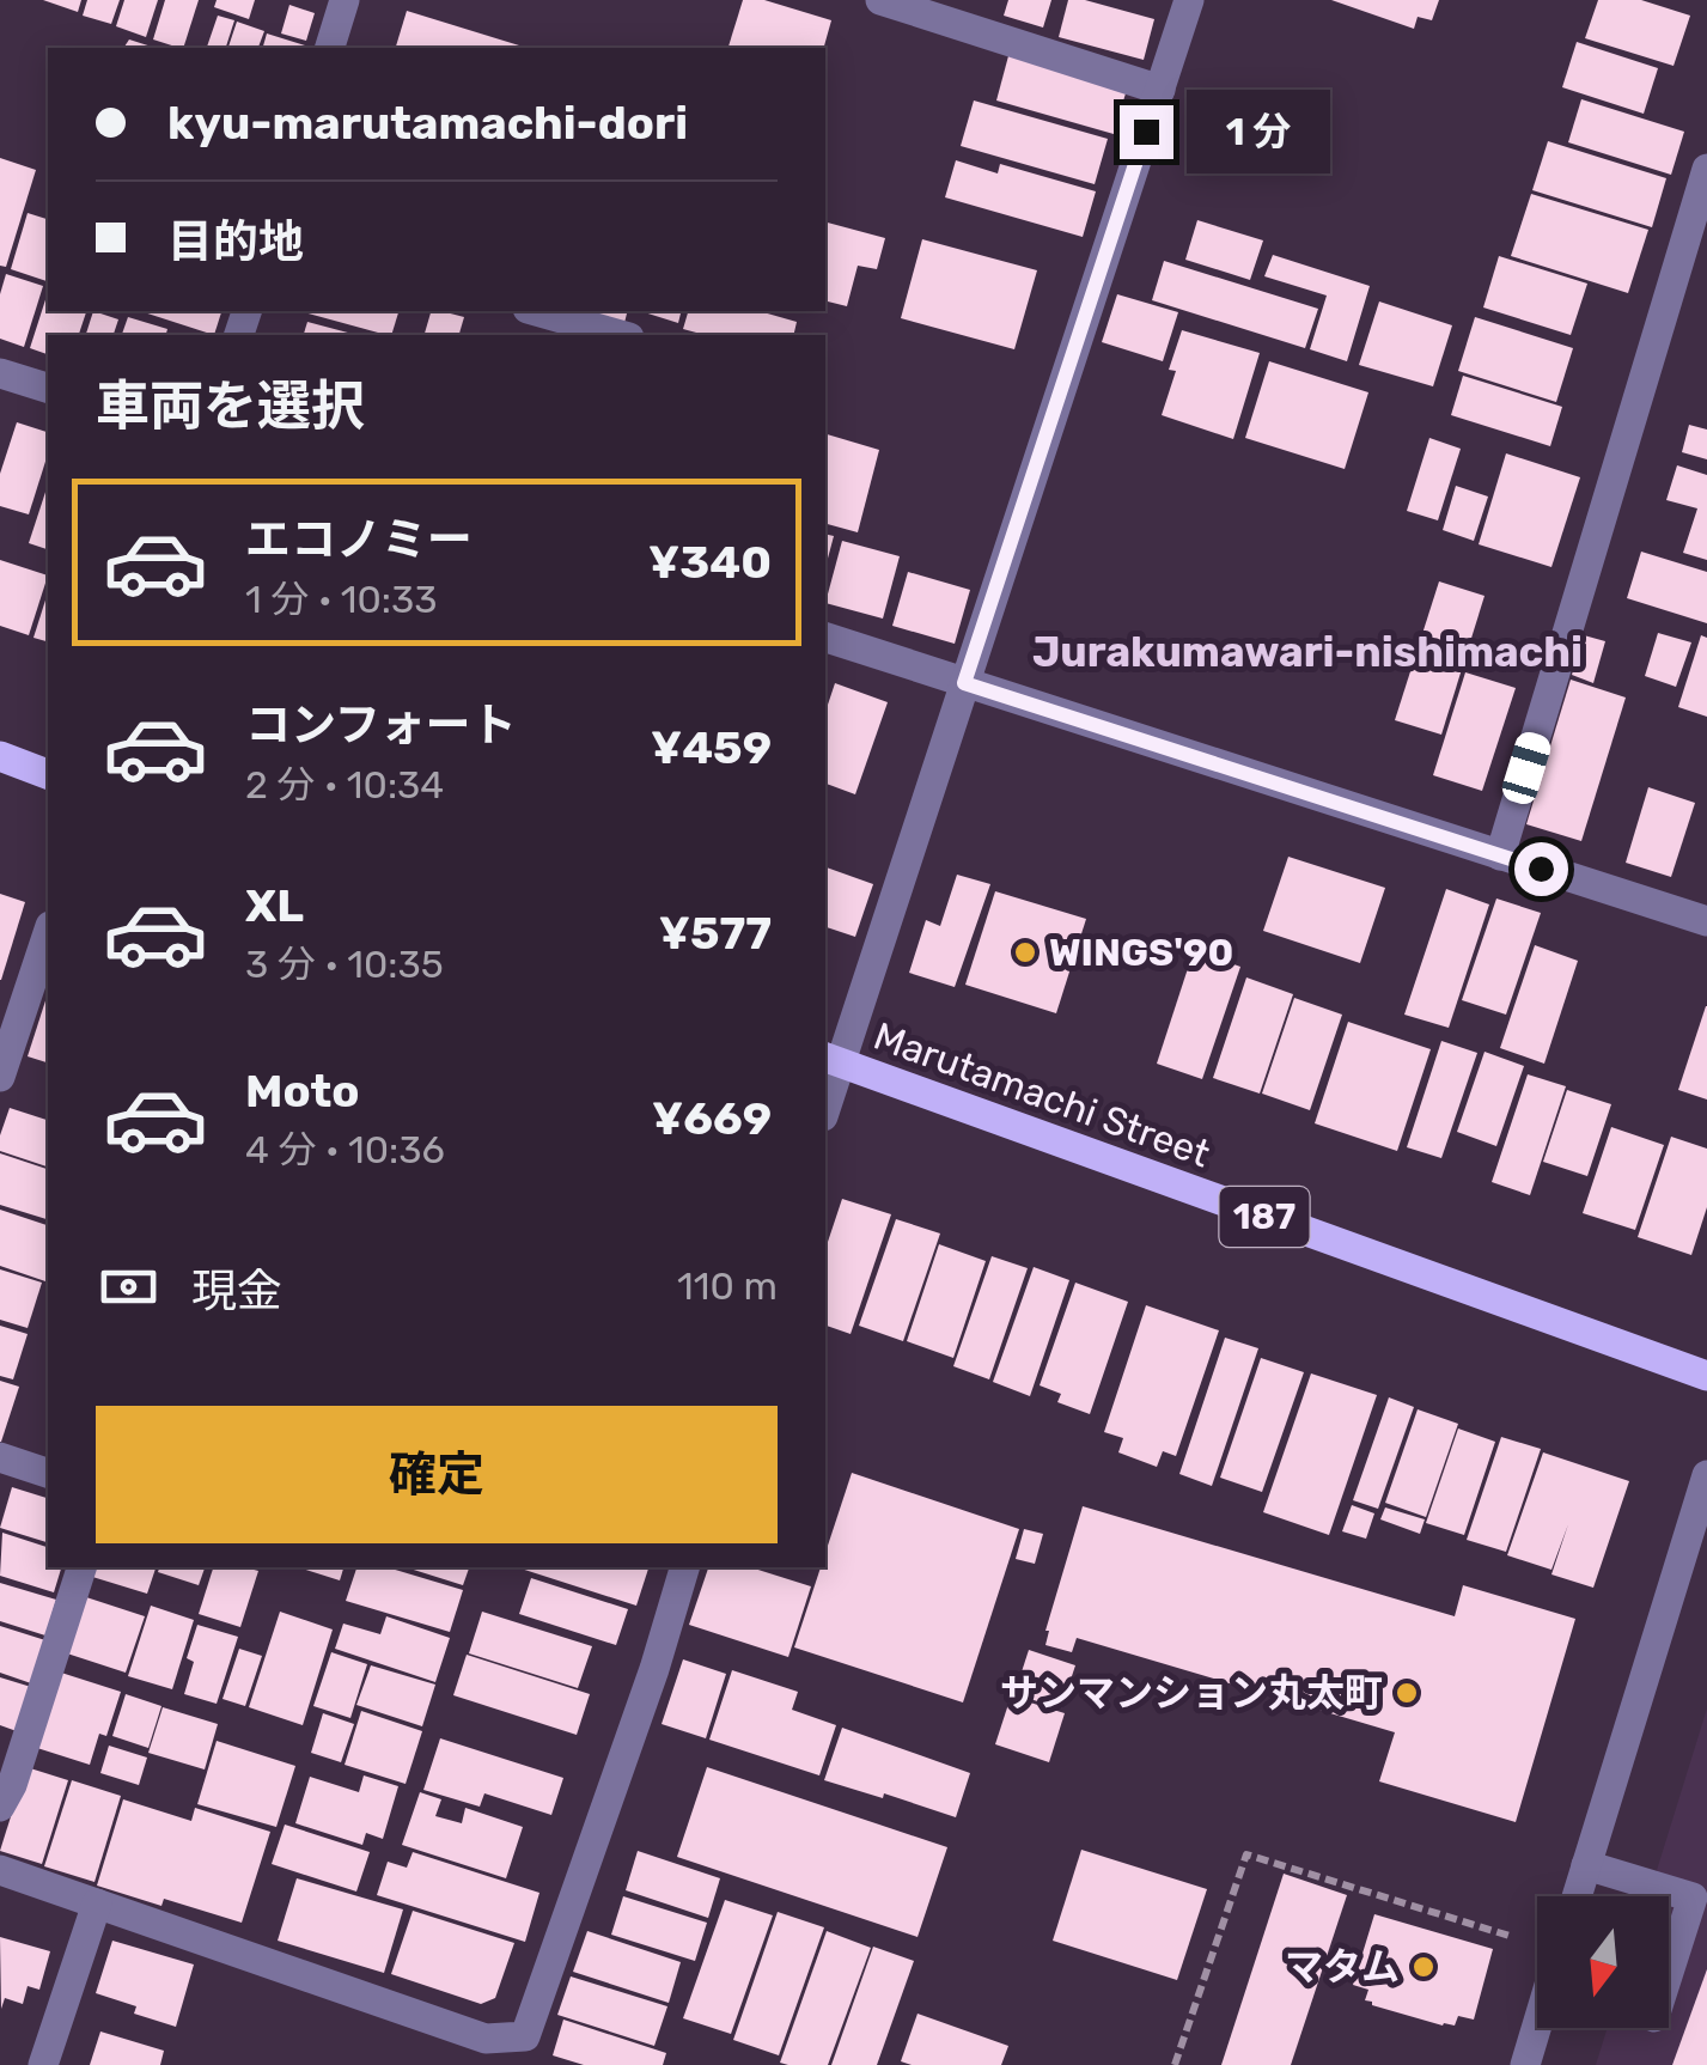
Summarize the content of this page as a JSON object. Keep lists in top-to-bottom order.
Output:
{
  "streets": {
    "main road": ["Marutamachi Street", "187"]
  },
  "districts": ["Jurakumawari-nishimachi"],
  "places": ["WINGS'90", "サンマンション丸太町", "マタム"],
  "north": "bottom",
  "page": {
    "banner": ["kyu-marutamachi-dori", "目的地"],
    "bubble": "1 分",
    "heading": "車両を選択",
    "list": [
      {
        "name": "エコノミー",
        "note": "1 分 · 10:33",
        "value": "¥340"
      },
      {
        "name": "コンフォート",
        "note": "2 分 · 10:34",
        "value": "¥459"
      },
      {
        "name": "XL",
        "note": "3 分 · 10:35",
        "value": "¥577"
      },
      {
        "name": "Moto",
        "note": "4 分 · 10:36",
        "value": "¥669"
      }
    ],
    "pay": ["現金", "110 m"],
    "buttons": "確定"
  }
}
